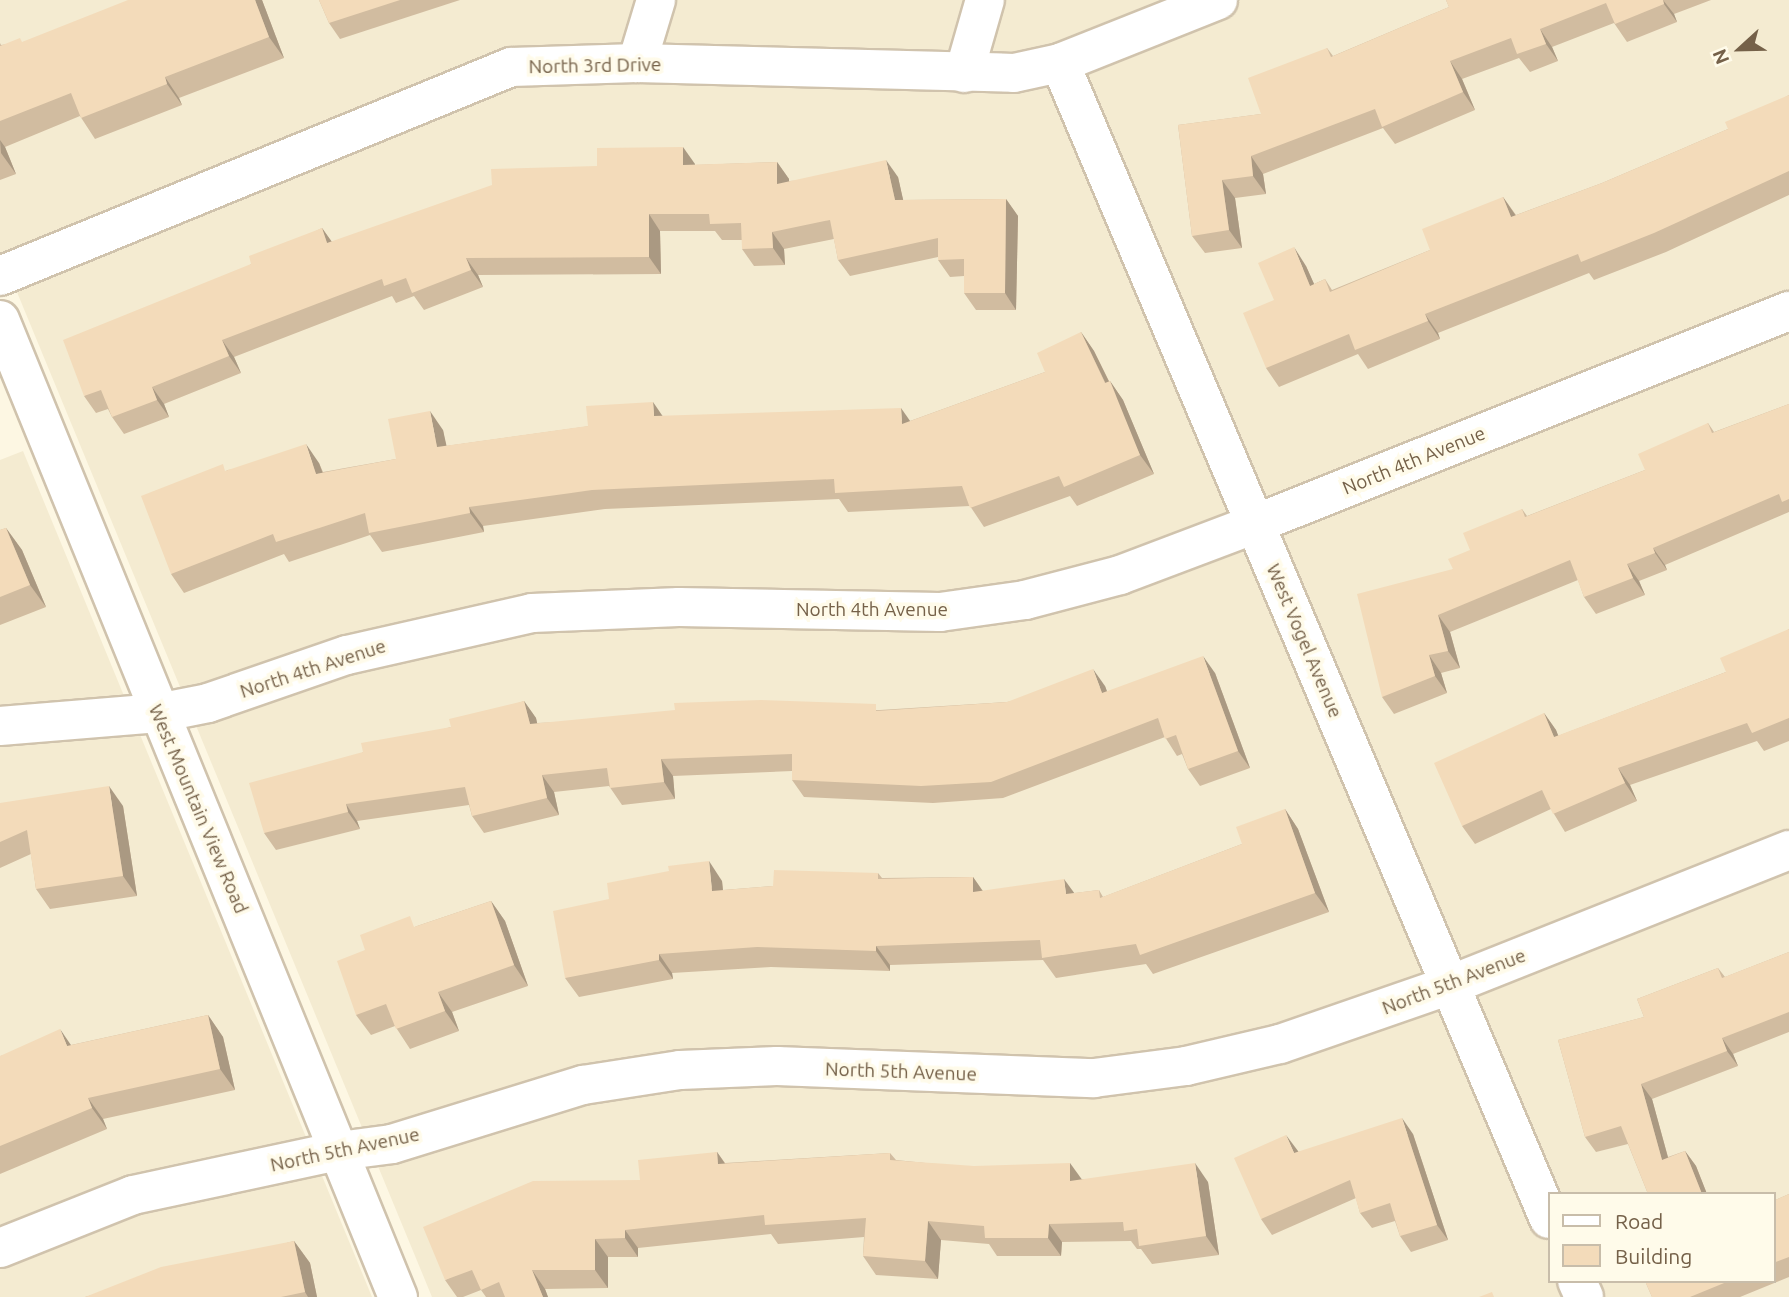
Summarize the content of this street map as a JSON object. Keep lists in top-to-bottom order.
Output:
{
  "streets": {
    "street": [
      "North 3rd Drive",
      "North 4th Avenue",
      "West Vogel Avenue",
      "West Mountain View Road",
      "North 5th Avenue"
    ]
  },
  "crossings": [
    ["North 3rd Drive", "West Vogel Avenue"],
    ["North 4th Avenue", "West Vogel Avenue"],
    ["North 4th Avenue", "West Mountain View Road"],
    ["West Vogel Avenue", "North 5th Avenue"],
    ["West Mountain View Road", "North 5th Avenue"]
  ],
  "legend": ["Road", "Building"],
  "north": "left"
}
